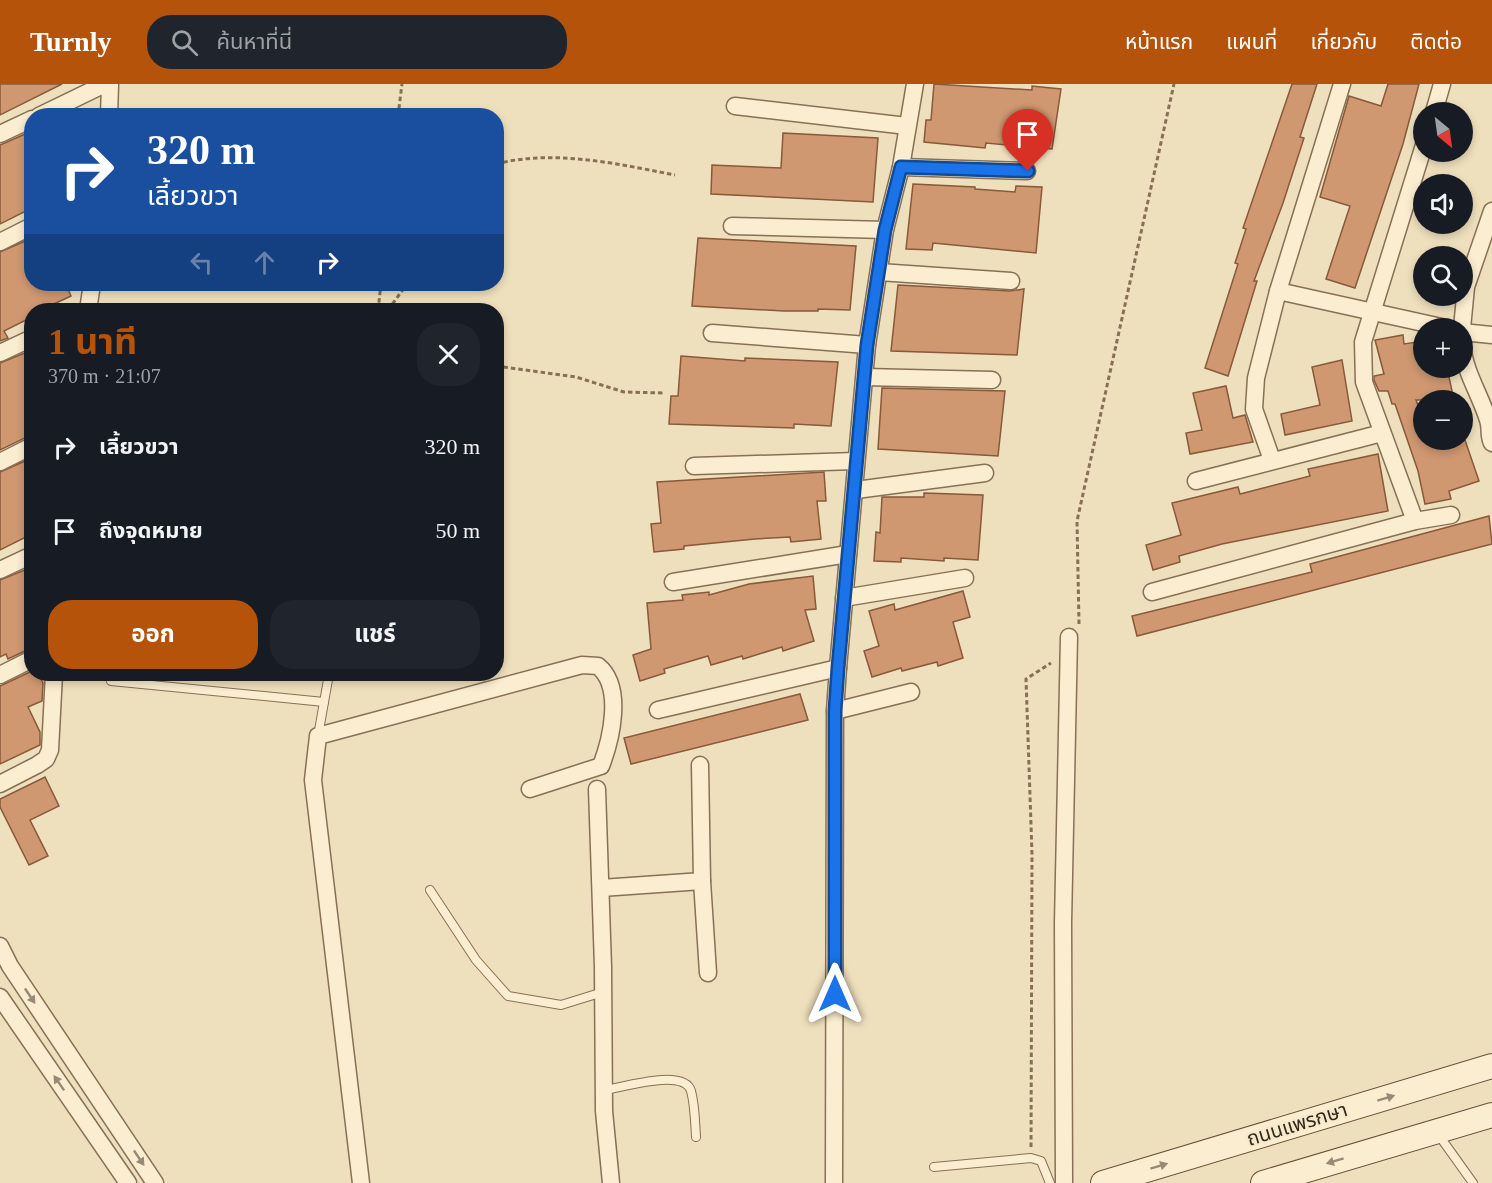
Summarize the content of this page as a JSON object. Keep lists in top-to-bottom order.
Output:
{
  "streets": {
    "main road": ["ถนนแพรกษา"]
  },
  "north": "bottom right",
  "page": {
    "header": "Turnly",
    "search": "ค้นหาที่นี่",
    "nav": [
      "หน้าแรก",
      "แผนที่",
      "เกี่ยวกับ",
      "ติดต่อ"
    ],
    "map_buttons": ["+", "−"],
    "turn": ["320 m", "เลี้ยวขวา"],
    "heading": ["1 นาที", "370 m · 21:07"],
    "list": [
      {
        "name": "เลี้ยวขวา",
        "value": "320 m"
      },
      {
        "name": "ถึงจุดหมาย",
        "value": "50 m"
      }
    ],
    "buttons": ["ออก", "แชร์"]
  }
}
